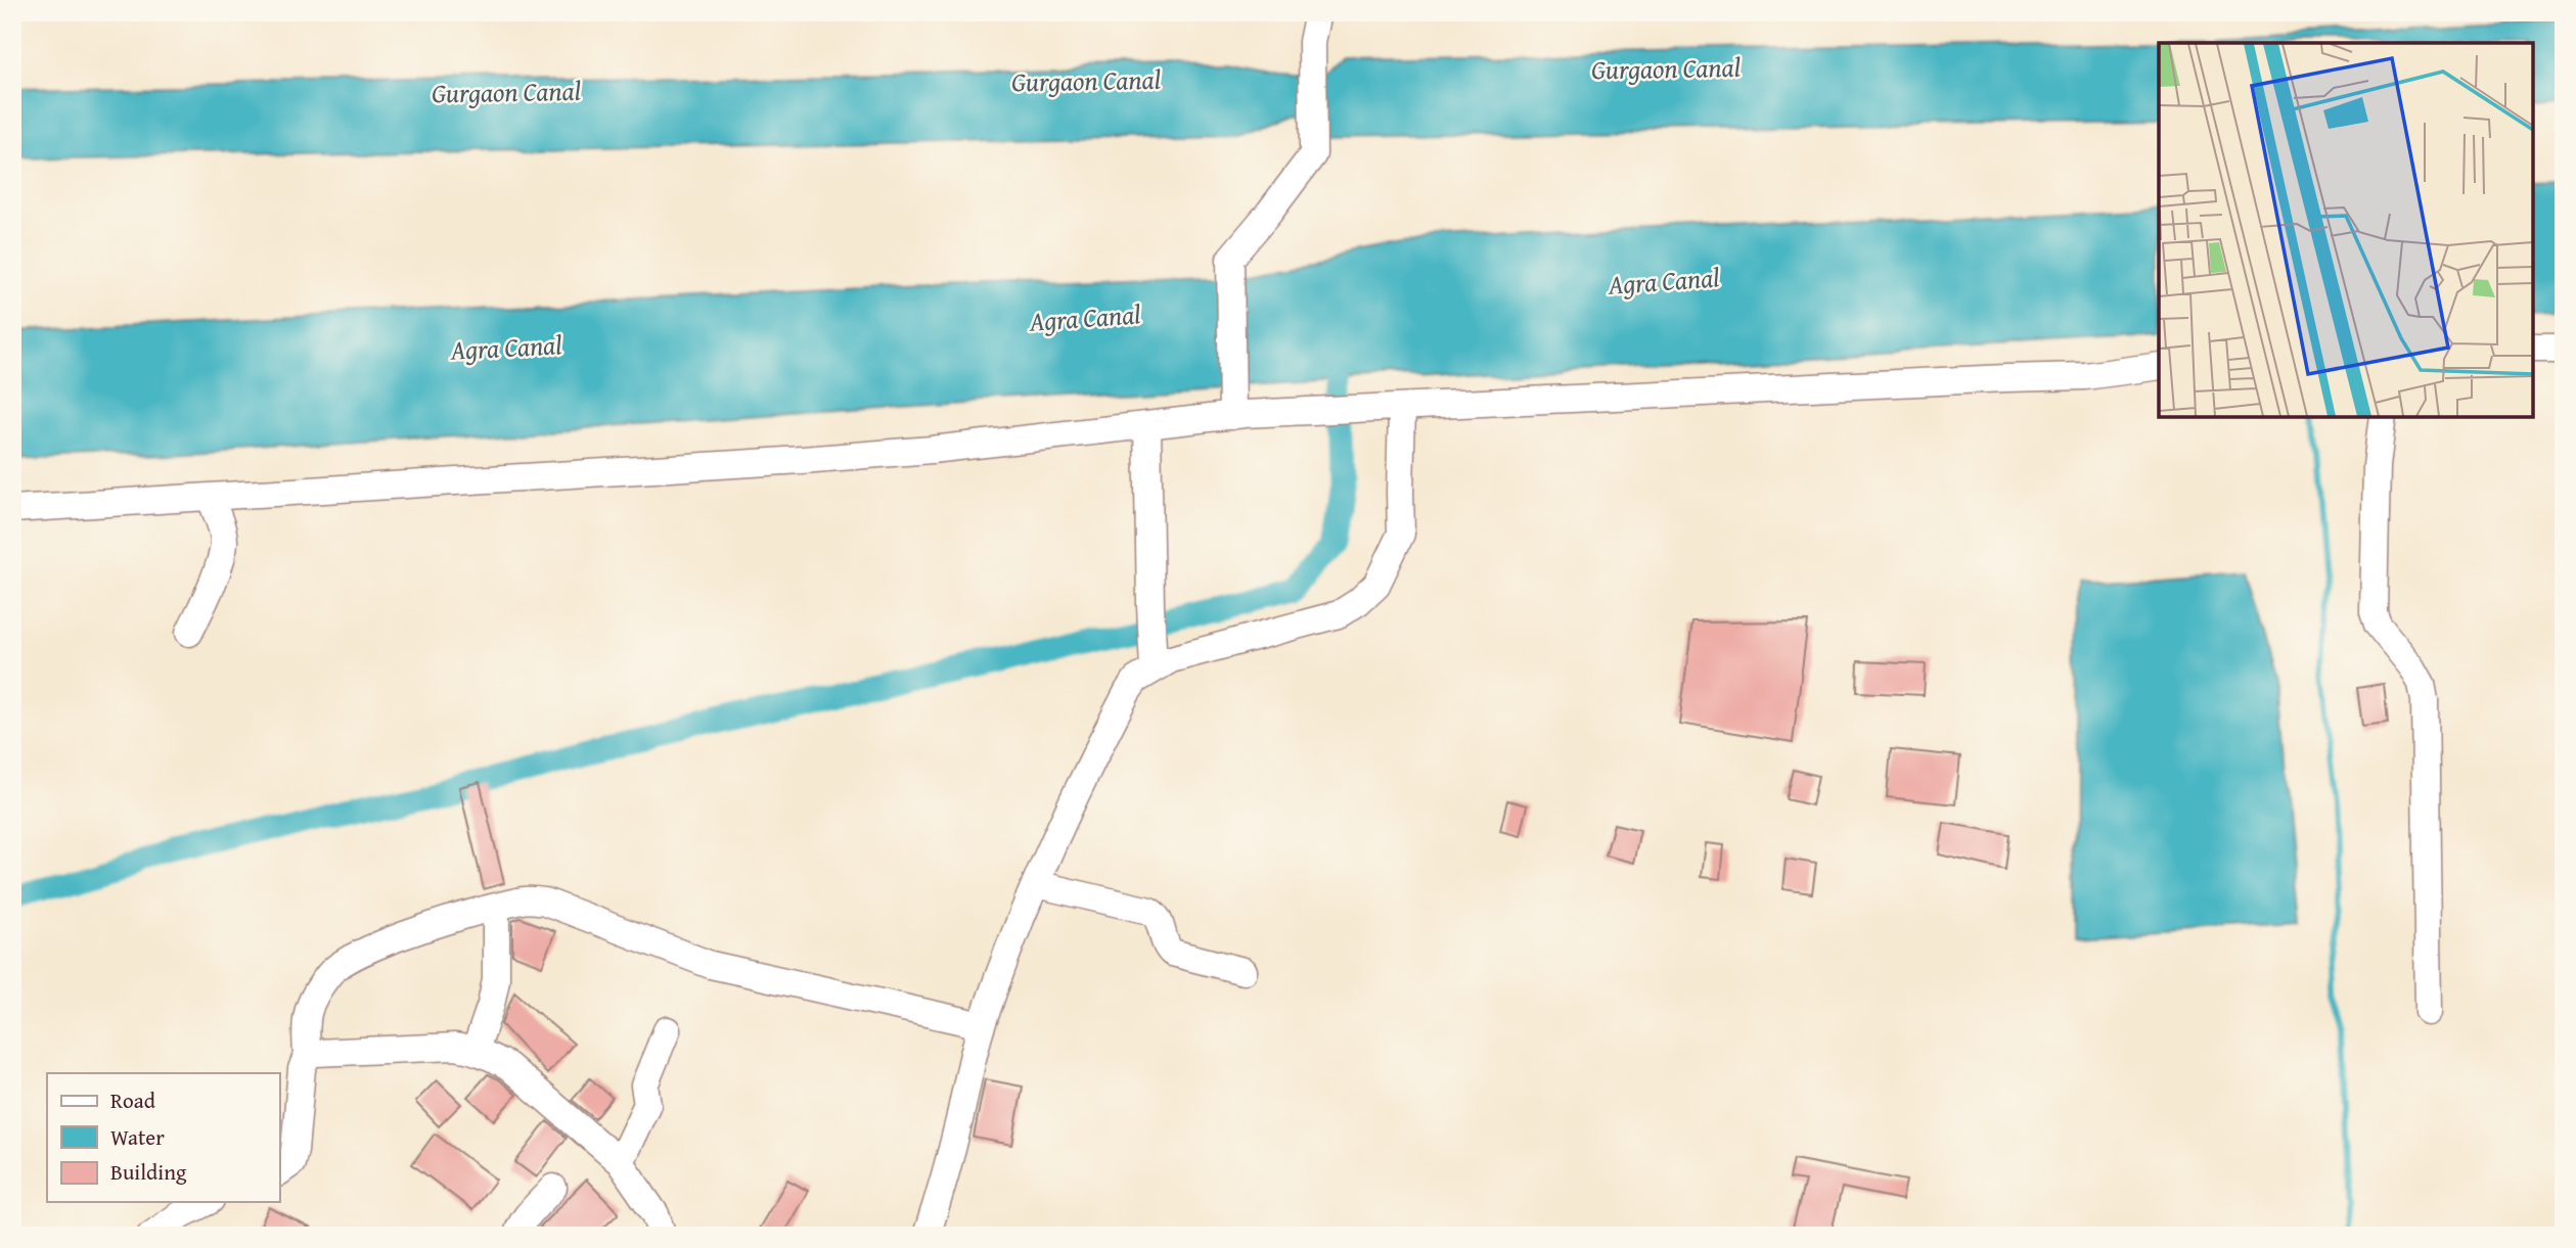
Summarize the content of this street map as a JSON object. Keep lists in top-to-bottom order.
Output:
{
  "water": ["Gurgaon Canal", "Agra Canal"],
  "legend": ["Road", "Water", "Building"]
}
